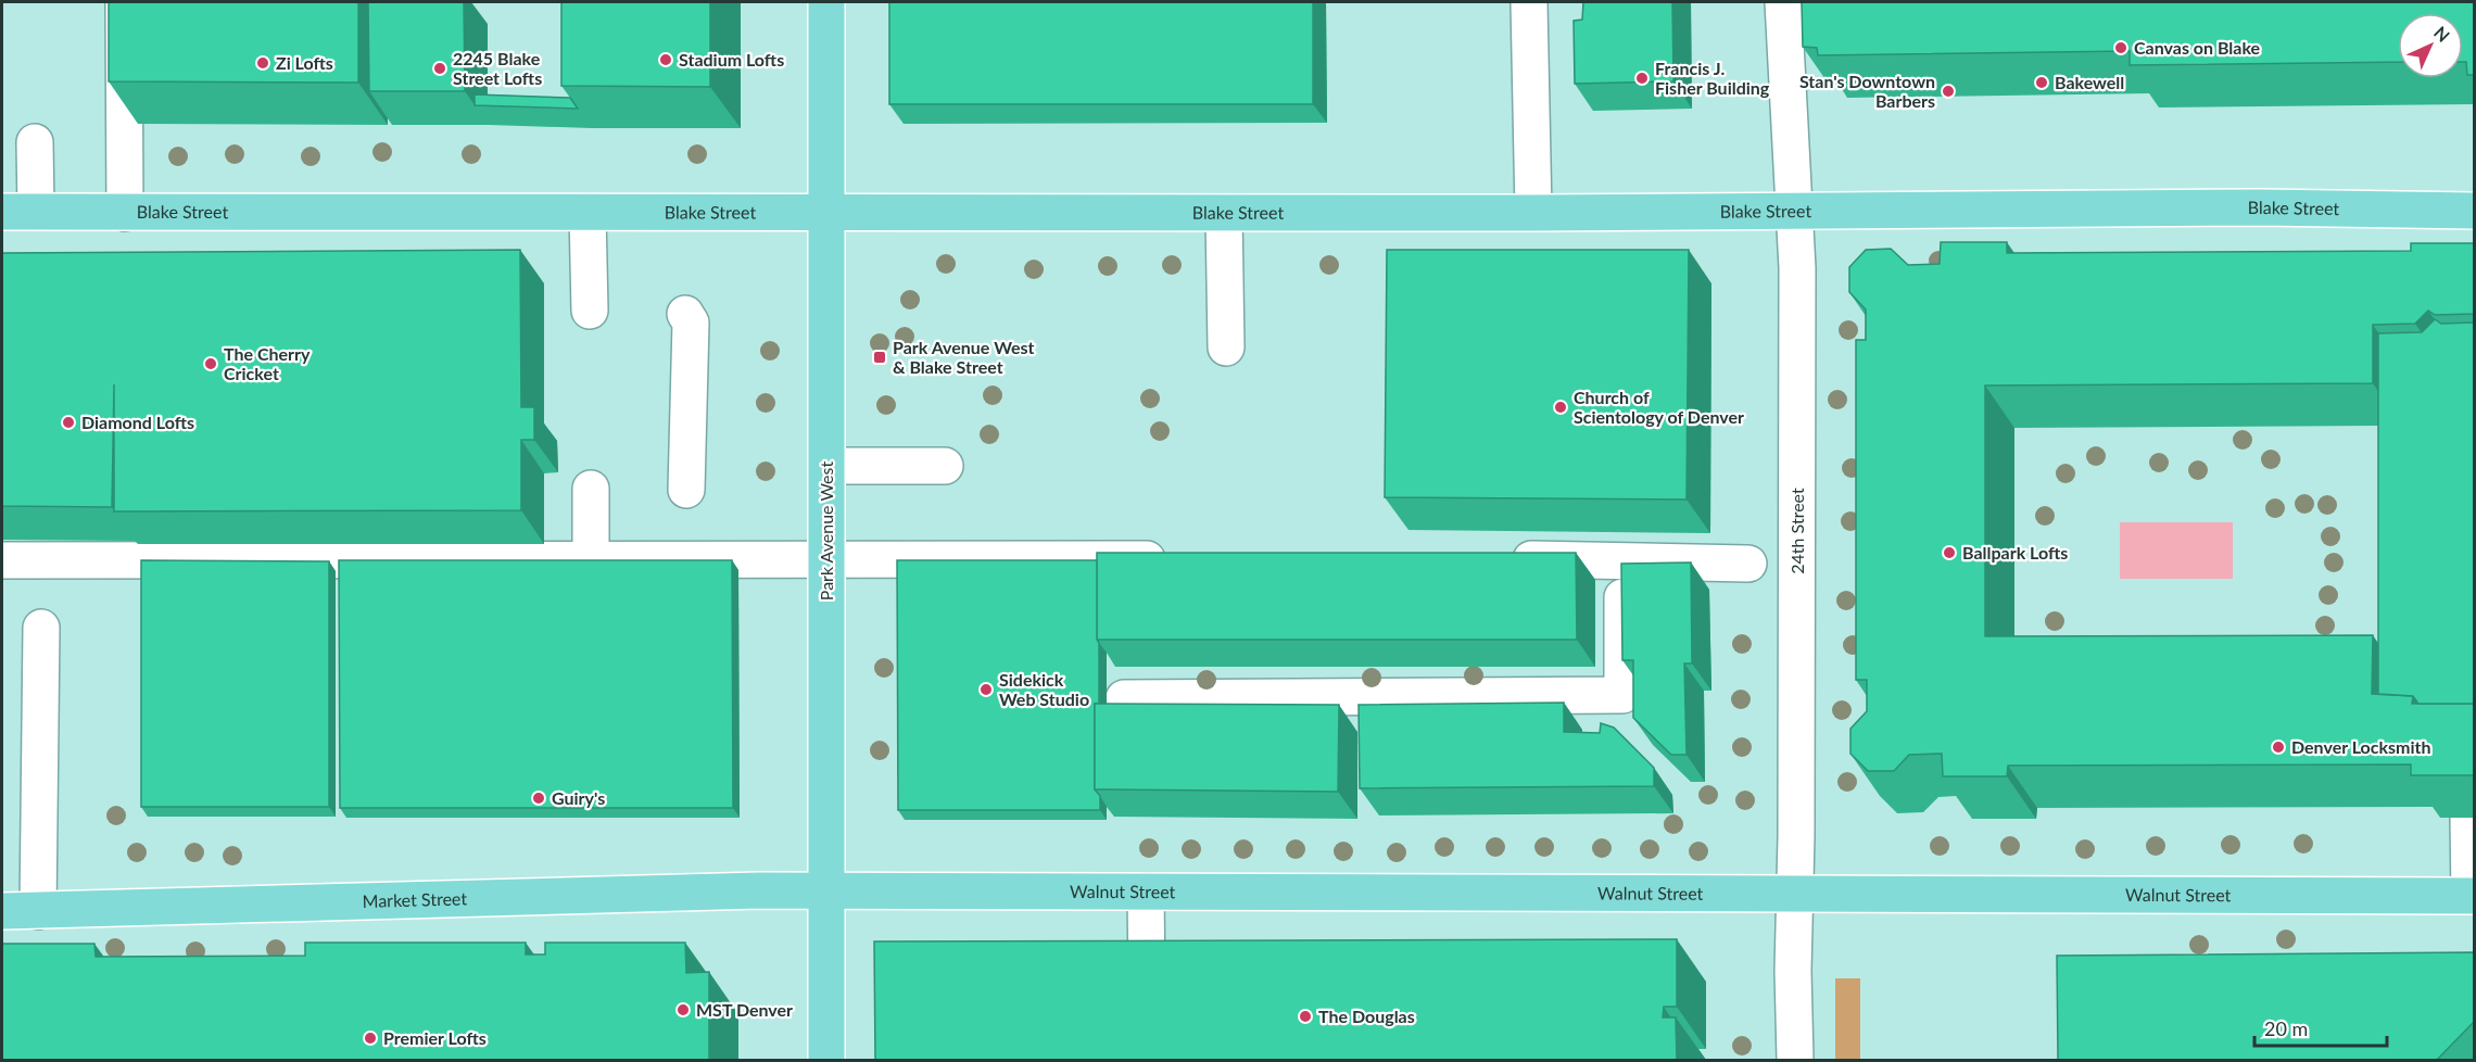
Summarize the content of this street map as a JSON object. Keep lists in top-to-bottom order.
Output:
{
  "streets": {
    "main road": [
      "Blake Street",
      "Park Avenue West",
      "Walnut Street",
      "Market Street"
    ],
    "street": ["24th Street"]
  },
  "crossings": [
    ["Blake Street", "Park Avenue West"],
    ["Blake Street", "24th Street"],
    ["Park Avenue West", "Walnut Street"],
    ["Park Avenue West", "Market Street"],
    ["24th Street", "Walnut Street"],
    ["Walnut Street", "Market Street"]
  ],
  "places": {
    "other": [
      "Canvas on Blake",
      "Stadium Lofts",
      "Zi Lofts",
      "2245 Blake Street Lofts",
      "Francis J. Fisher Building",
      "Bakewell",
      "Stan's Downtown Barbers",
      "The Cherry Cricket",
      "Church of Scientology of Denver",
      "Diamond Lofts",
      "Ballpark Lofts",
      "Sidekick Web Studio",
      "Denver Locksmith",
      "Guiry's",
      "MST Denver",
      "The Douglas",
      "Premier Lofts"
    ],
    "transit": ["Park Avenue West & Blake Street"]
  },
  "scale_bar": "20 m",
  "north": "top right"
}
